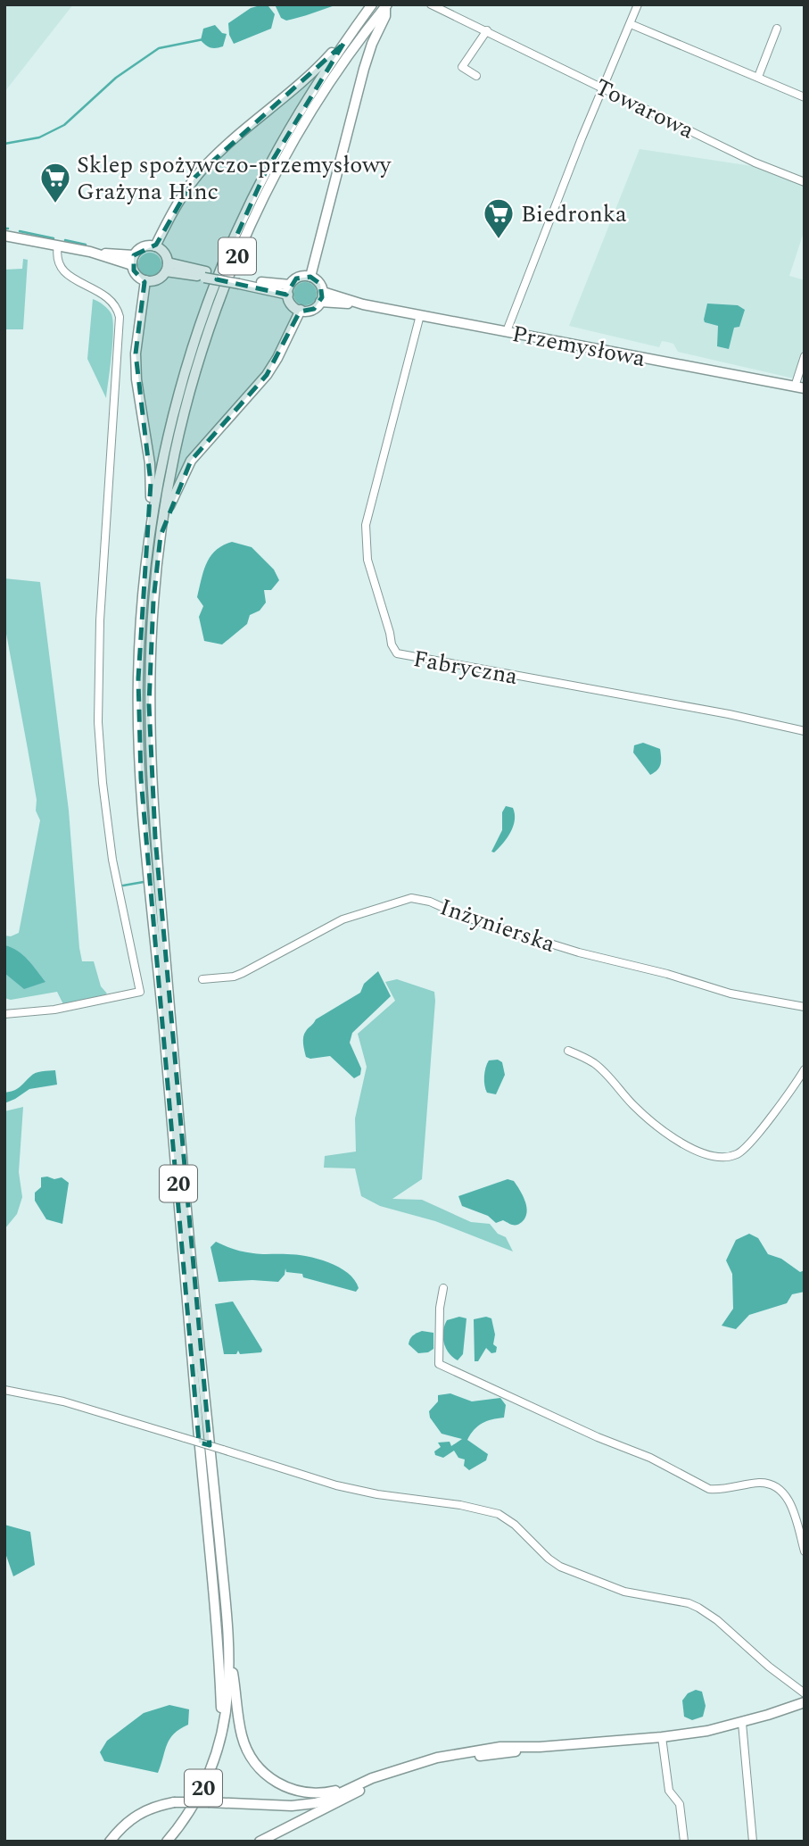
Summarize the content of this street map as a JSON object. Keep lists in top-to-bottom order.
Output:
{
  "streets": {
    "main road": ["20", "Przemysłowa"],
    "street": ["Towarowa", "Fabryczna", "Inżynierska"]
  },
  "crossings": [
    ["Przemysłowa", "Fabryczna"]
  ],
  "places": {
    "supermarket": ["Sklep spożywczo-przemysłowy Grażyna Hinc", "Biedronka"]
  }
}
